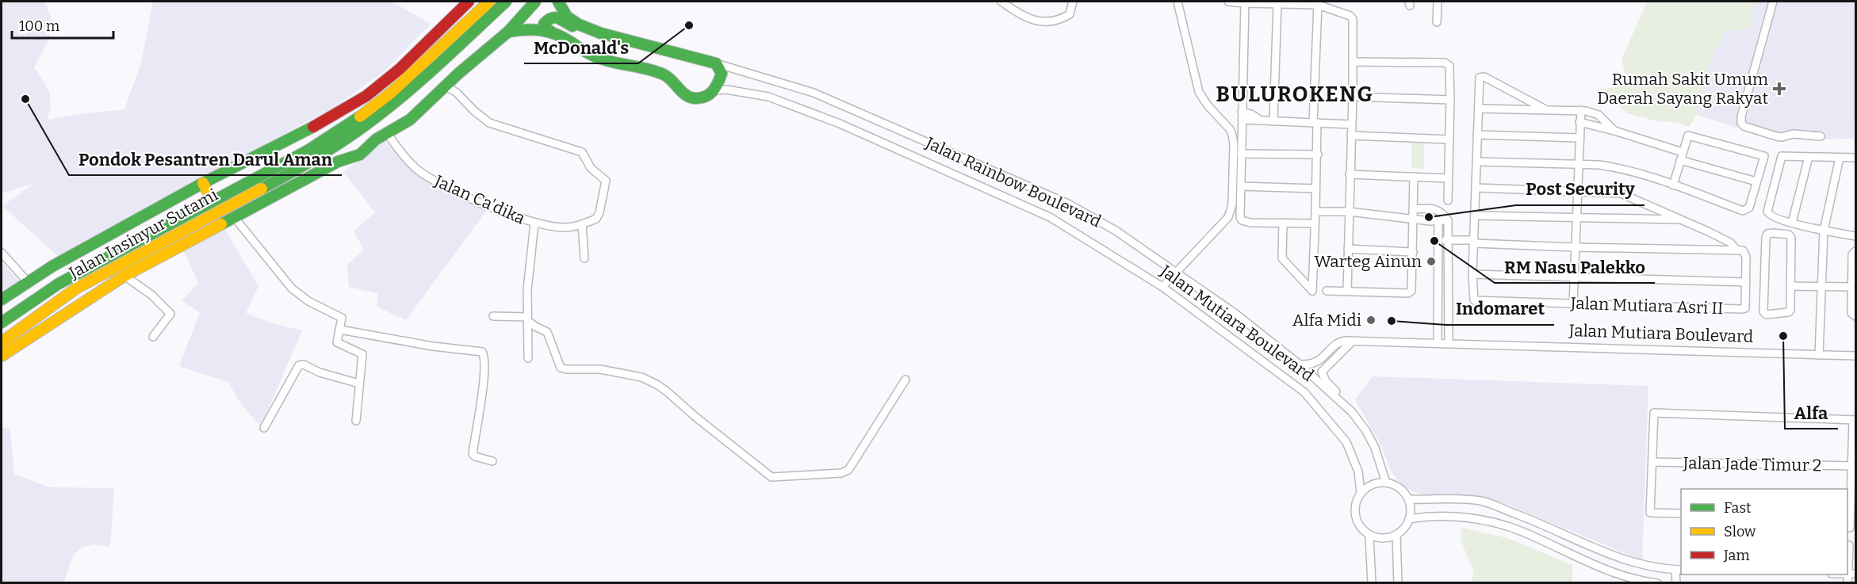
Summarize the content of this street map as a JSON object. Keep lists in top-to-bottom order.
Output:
{
  "streets": {
    "main road": ["Jalan Insinyur Sutami"],
    "street": [
      "Jalan Rainbow Boulevard",
      "Jalan Ca'dika",
      "Jalan Mutiara Asri II",
      "Jalan Mutiara Boulevard",
      "Jalan Jade Timur 2"
    ]
  },
  "crossings": [
    ["Jalan Rainbow Boulevard", "Jalan Mutiara Boulevard"]
  ],
  "districts": ["BULUROKENG"],
  "places": {
    "other": [
      "McDonald's",
      "Pondok Pesantren Darul Aman",
      "Post Security",
      "RM Nasu Palekko",
      "Warteg Ainun",
      "Alfa Midi",
      "Indomaret",
      "Alfa"
    ],
    "health": ["Rumah Sakit Umum Daerah Sayang Rakyat"]
  },
  "legend": ["Fast", "Slow", "Jam"],
  "scale_bar": "100 m"
}
